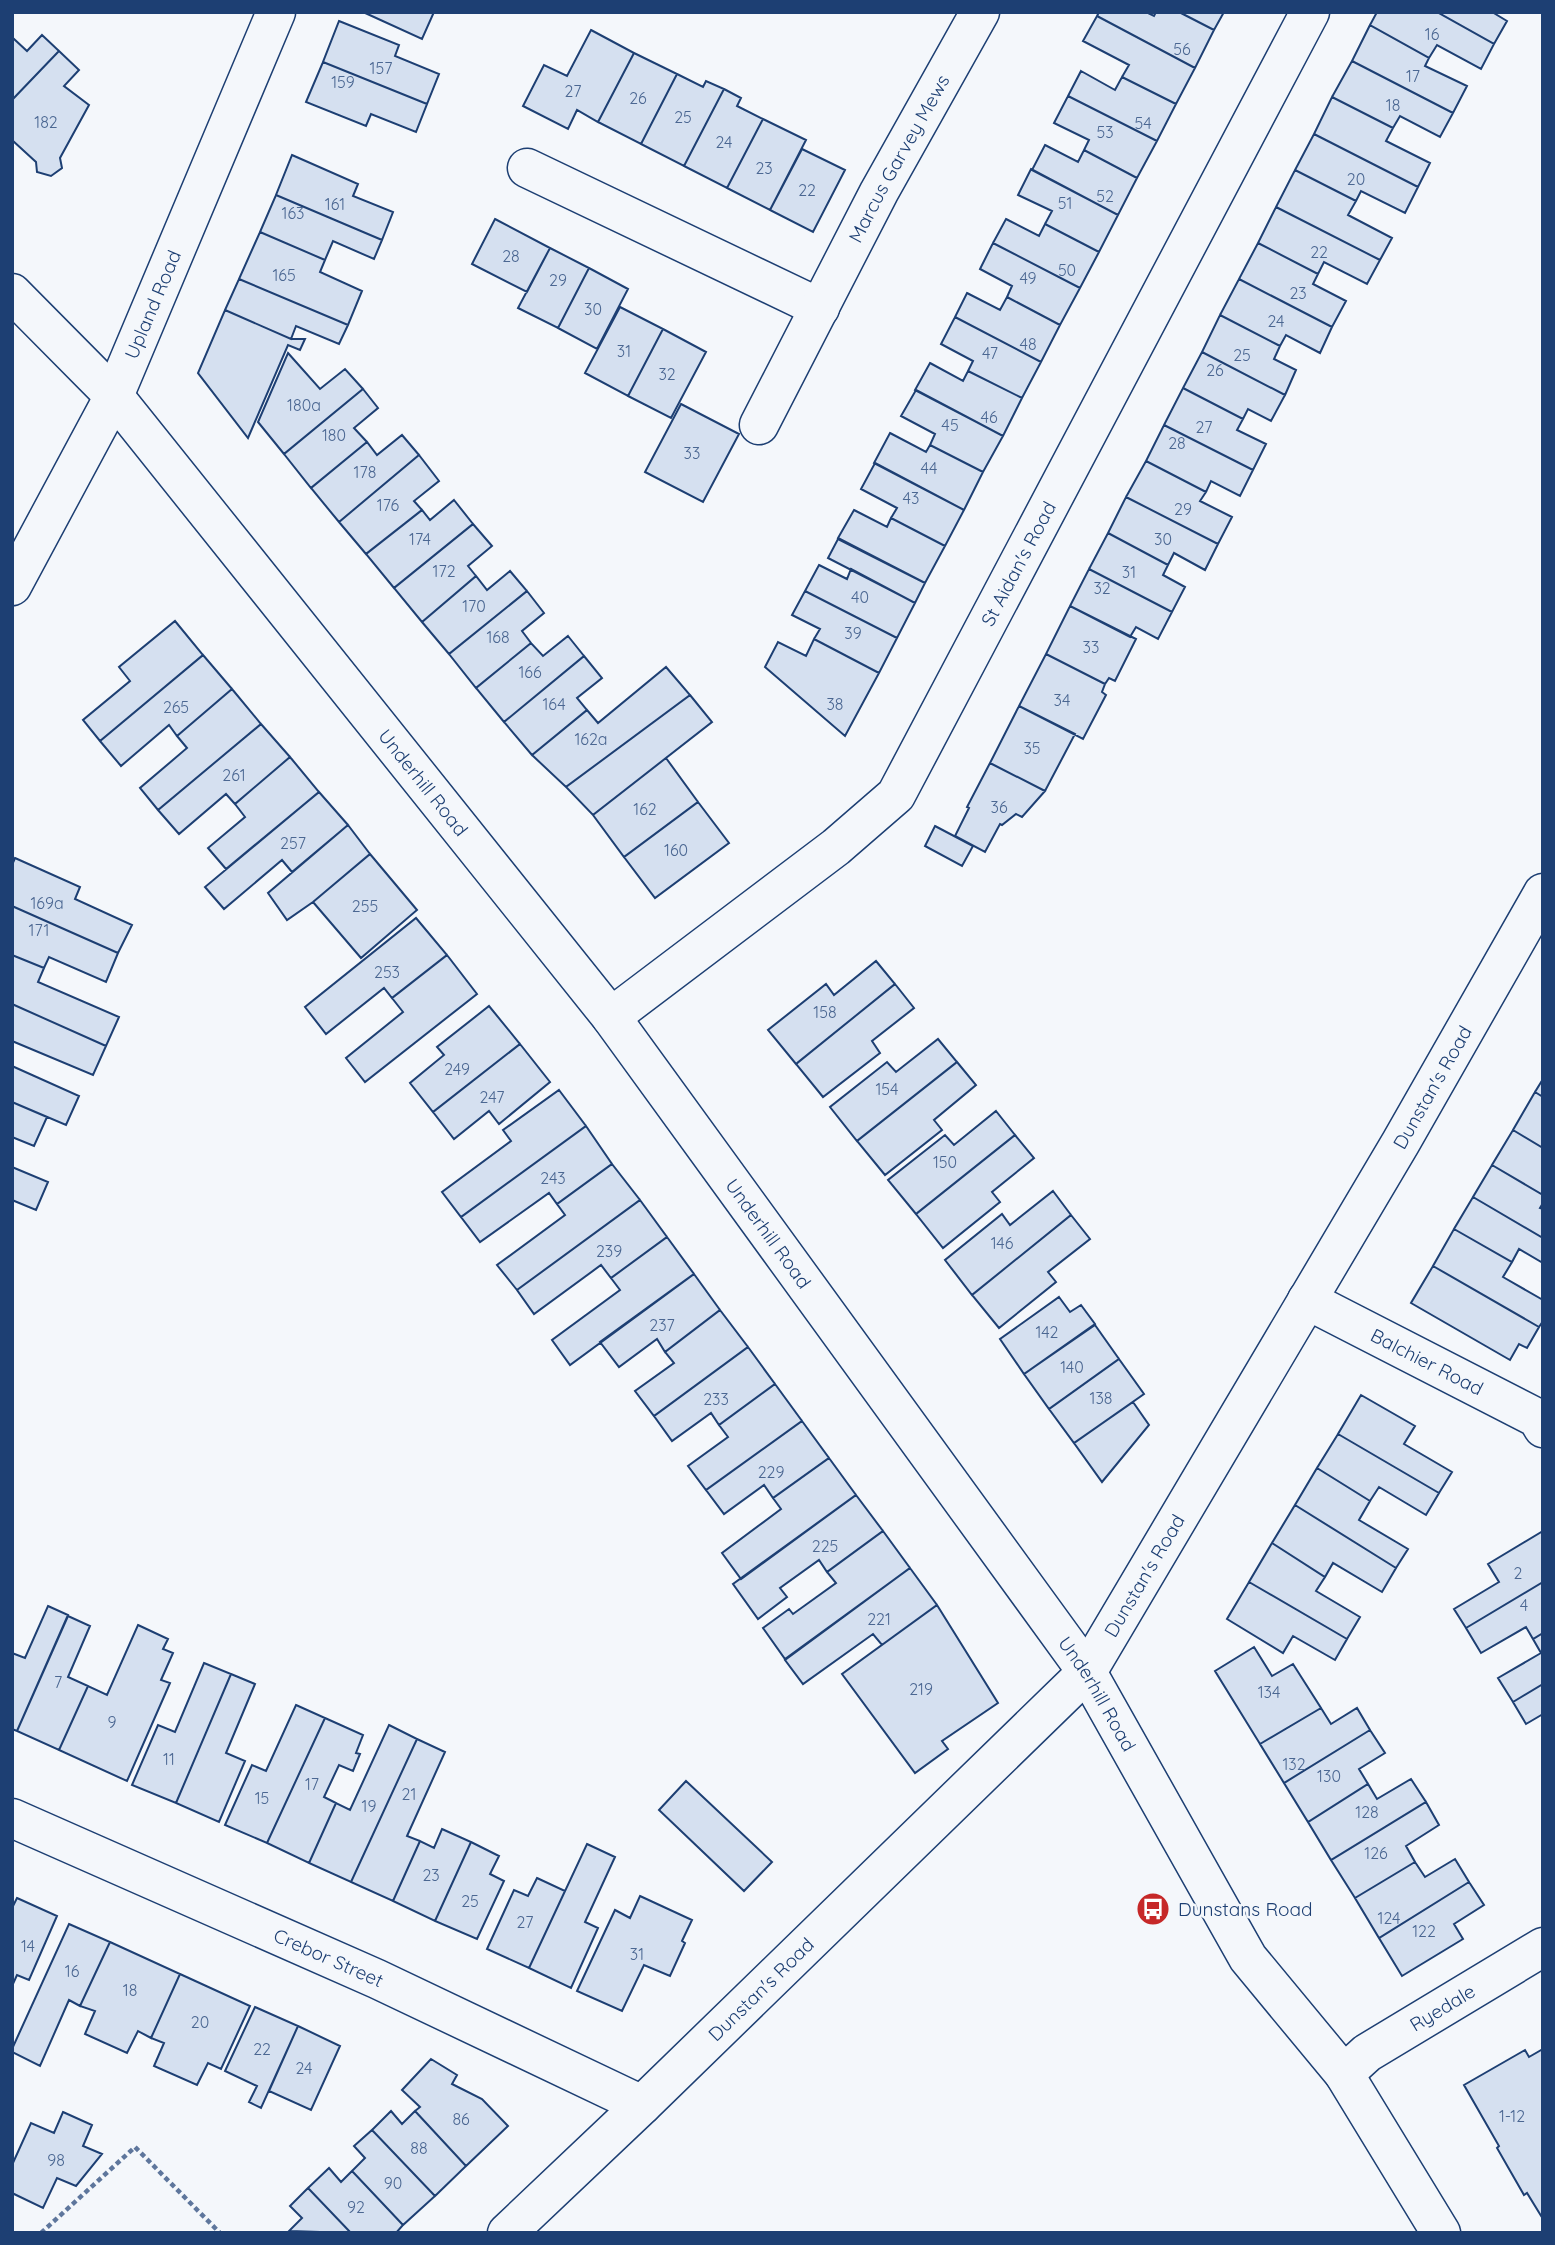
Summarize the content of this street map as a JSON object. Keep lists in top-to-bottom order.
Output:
{
  "streets": {
    "street": [
      "Marcus Garvey Mews",
      "Upland Road",
      "St Aidan's Road",
      "Underhill Road",
      "Dunstan's Road",
      "Balchier Road",
      "Crebor Street",
      "Ryedale"
    ]
  },
  "crossings": [
    ["Upland Road", "Underhill Road"],
    ["St Aidan's Road", "Underhill Road"],
    ["Underhill Road", "Dunstan's Road"],
    ["Underhill Road", "Ryedale"],
    ["Dunstan's Road", "Balchier Road"],
    ["Dunstan's Road", "Crebor Street"]
  ],
  "places": {
    "bus stop": ["Dunstans Road"]
  },
  "house_numbers": [
    "16",
    "56",
    "157",
    "17",
    "159",
    "27",
    "26",
    "18",
    "25",
    "182",
    "54",
    "53",
    "24",
    "23",
    "20",
    "22",
    "52",
    "51",
    "161",
    "163",
    "22",
    "28",
    "50",
    "165",
    "49",
    "29",
    "23",
    "30",
    "24",
    "48",
    "31",
    "47",
    "25",
    "26",
    "32",
    "180a",
    "46",
    "45",
    "27",
    "180",
    "28",
    "33",
    "44",
    "178",
    "43",
    "176",
    "29",
    "174",
    "30",
    "172",
    "31",
    "32",
    "40",
    "170",
    "39",
    "168",
    "33",
    "166",
    "34",
    "164",
    "38",
    "265",
    "162a",
    "35",
    "261",
    "36",
    "162",
    "257",
    "160",
    "169a",
    "255",
    "171",
    "253",
    "158",
    "249",
    "154",
    "247",
    "150",
    "243",
    "146",
    "239",
    "237",
    "142",
    "140",
    "138",
    "233",
    "229",
    "225",
    "2",
    "4",
    "221",
    "7",
    "219",
    "134",
    "9",
    "11",
    "132",
    "130",
    "17",
    "21",
    "15",
    "19",
    "128",
    "126",
    "23",
    "25",
    "124",
    "27",
    "122",
    "14",
    "31",
    "16",
    "18",
    "20",
    "22",
    "24",
    "1-12",
    "86",
    "88",
    "98",
    "90",
    "92"
  ]
}
